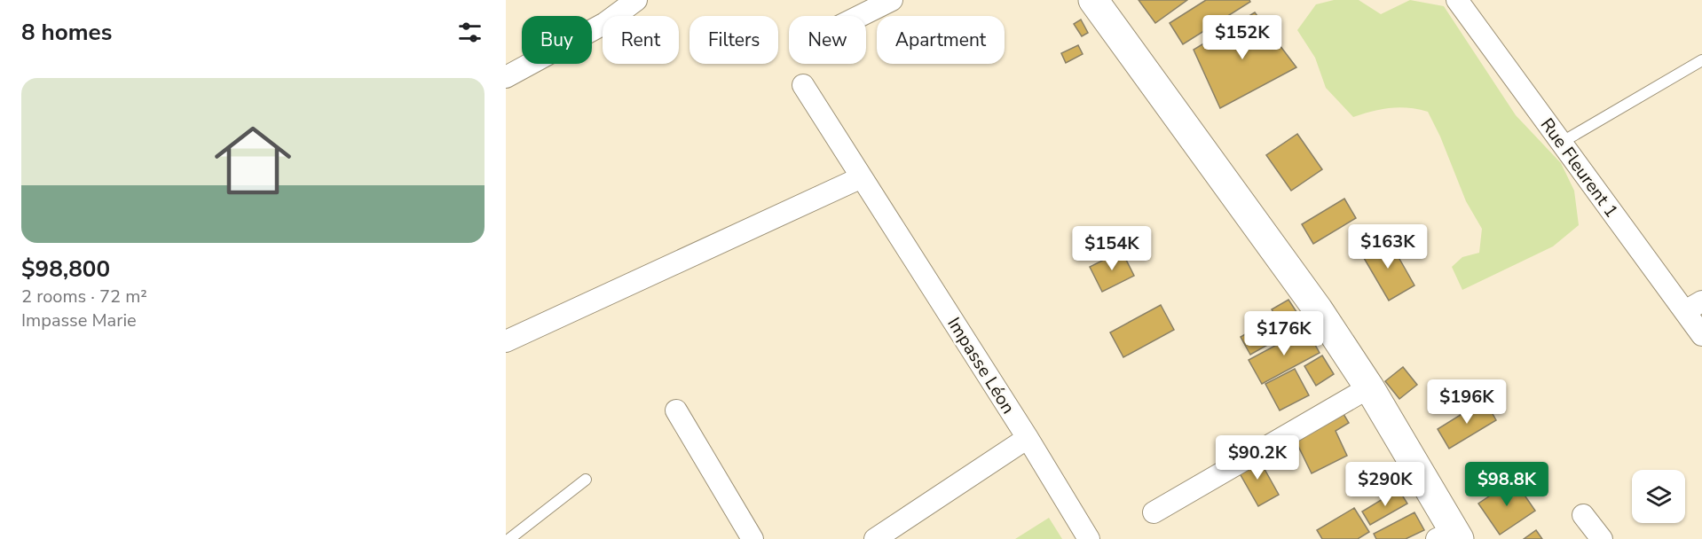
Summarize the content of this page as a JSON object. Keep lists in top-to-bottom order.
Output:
{
  "streets": {
    "street": ["Rue Fleurent 1", "Impasse Léon"]
  },
  "page": {
    "heading": "8 homes",
    "price": [
      "$152K",
      "$163K",
      "$154K",
      "$176K",
      "$196K",
      "$90.2K",
      "$290K",
      "$98.8K"
    ],
    "chip": [
      "Buy",
      "Rent",
      "Filters",
      "New",
      "Apartment"
    ],
    "list": [
      {
        "name": "$98,800",
        "note": "2 rooms · 72 m² · Impasse Marie"
      }
    ]
  }
}
